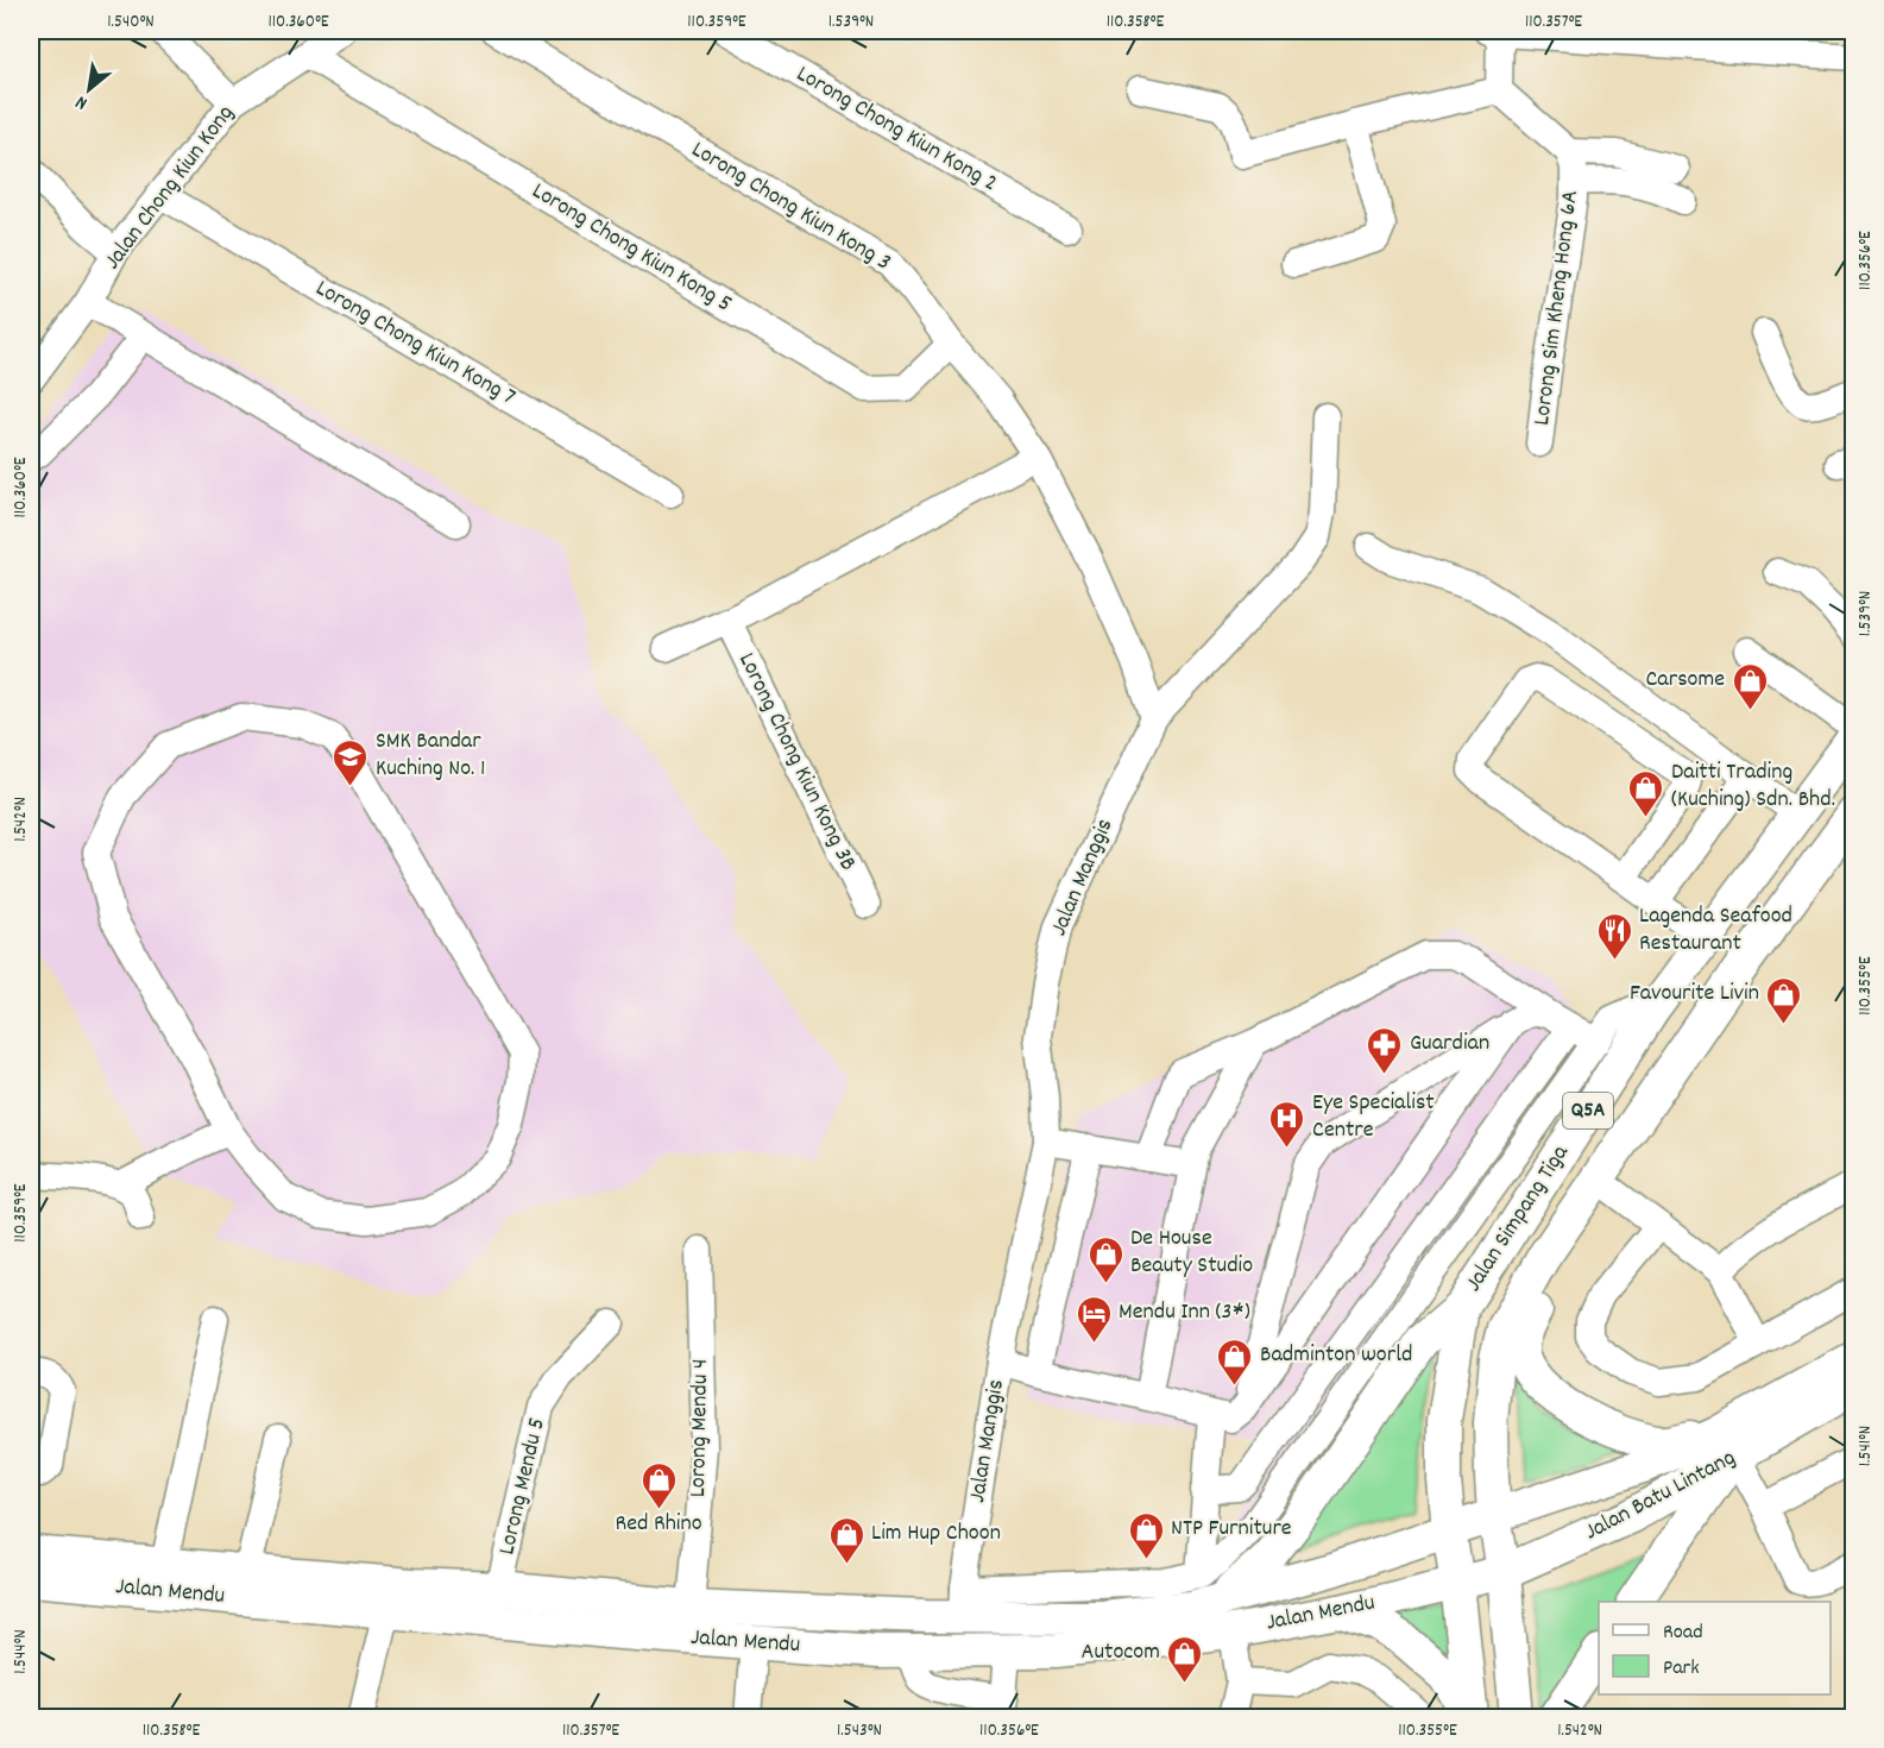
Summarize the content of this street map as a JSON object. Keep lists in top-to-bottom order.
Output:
{
  "streets": {
    "main road": [
      "Q5A",
      "Jalan Simpang Tiga",
      "Jalan Batu Lintang",
      "Jalan Mendu"
    ],
    "street": [
      "Lorong Chong Kiun Kong 2",
      "Jalan Chong Kiun Kong",
      "Lorong Chong Kiun Kong 3",
      "Lorong Chong Kiun Kong 5",
      "Lorong Sim Kheng Hong 6A",
      "Lorong Chong Kiun Kong 7",
      "Lorong Chong Kiun Kong 3B",
      "Jalan Manggis",
      "Lorong Mendu 4",
      "Lorong Mendu 5"
    ]
  },
  "crossings": [
    ["Jalan Chong Kiun Kong", "Lorong Chong Kiun Kong 5"],
    ["Jalan Chong Kiun Kong", "Lorong Chong Kiun Kong 7"],
    ["Lorong Chong Kiun Kong 3", "Lorong Chong Kiun Kong 5"],
    ["Lorong Chong Kiun Kong 3", "Jalan Manggis"],
    ["Jalan Manggis", "Jalan Mendu"],
    ["Jalan Simpang Tiga", "Jalan Batu Lintang"],
    ["Jalan Simpang Tiga", "Jalan Mendu"],
    ["Lorong Mendu 4", "Jalan Mendu"],
    ["Lorong Mendu 5", "Jalan Mendu"],
    ["Jalan Batu Lintang", "Jalan Mendu"]
  ],
  "places": {
    "shop": [
      "Carsome",
      "Daitti Trading (Kuching) Sdn. Bhd.",
      "Favourite Livin",
      "De House Beauty Studio",
      "Badminton world",
      "Red Rhino",
      "NTP Furniture",
      "Lim Hup Choon",
      "Autocom"
    ],
    "school or university": ["SMK Bandar Kuching No. 1"],
    "restaurant": ["Lagenda Seafood Restaurant"],
    "pharmacy": ["Guardian"],
    "hospital": ["Eye Specialist Centre"],
    "hotel": ["Mendu Inn (3*)"]
  },
  "legend": ["Road", "Park"],
  "north": "bottom left",
  "coordinates": [
    "1.540°N",
    "110.360°E",
    "110.359°E",
    "1.539°N",
    "110.358°E",
    "110.357°E",
    "110.356°E",
    "1.542°N",
    "110.355°E",
    "1.541°N",
    "1.544°N",
    "1.543°N"
  ]
}
